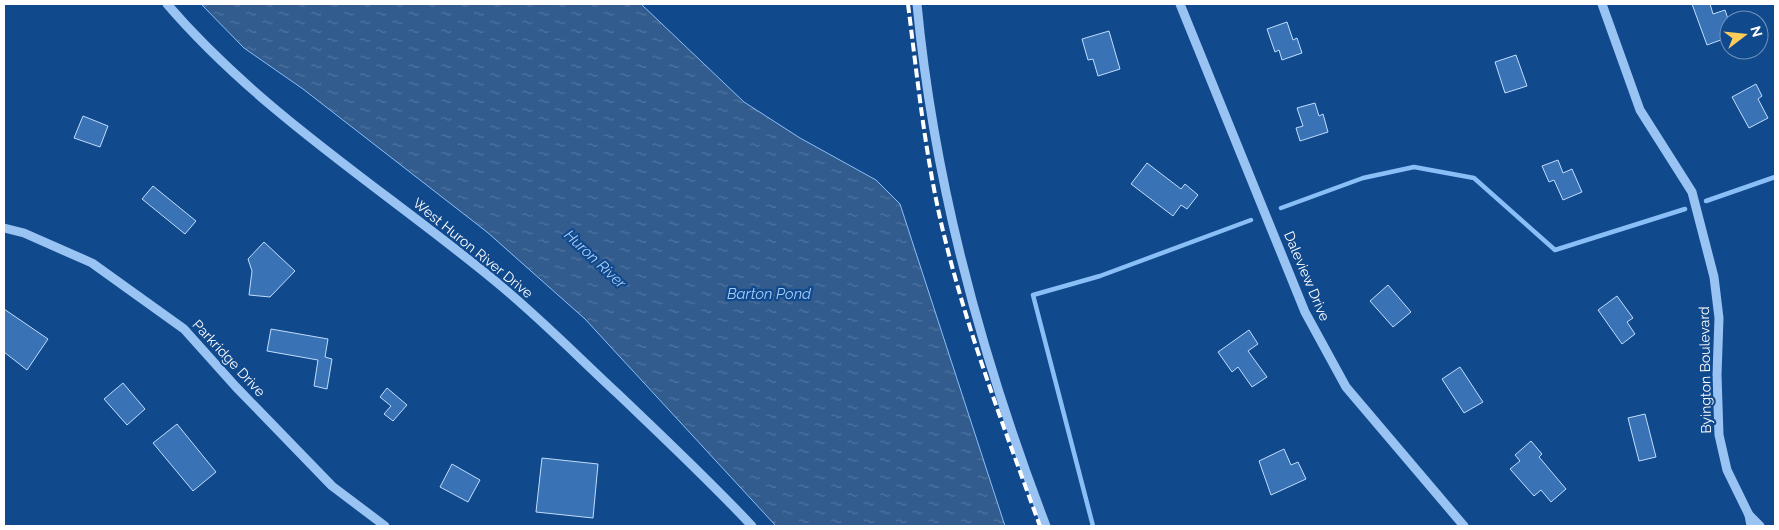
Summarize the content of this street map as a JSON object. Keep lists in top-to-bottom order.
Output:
{
  "streets": {
    "street": [
      "West Huron River Drive",
      "Daleview Drive",
      "Parkridge Drive",
      "Byington Boulevard"
    ]
  },
  "water": ["Huron River", "Barton Pond"],
  "north": "right"
}
